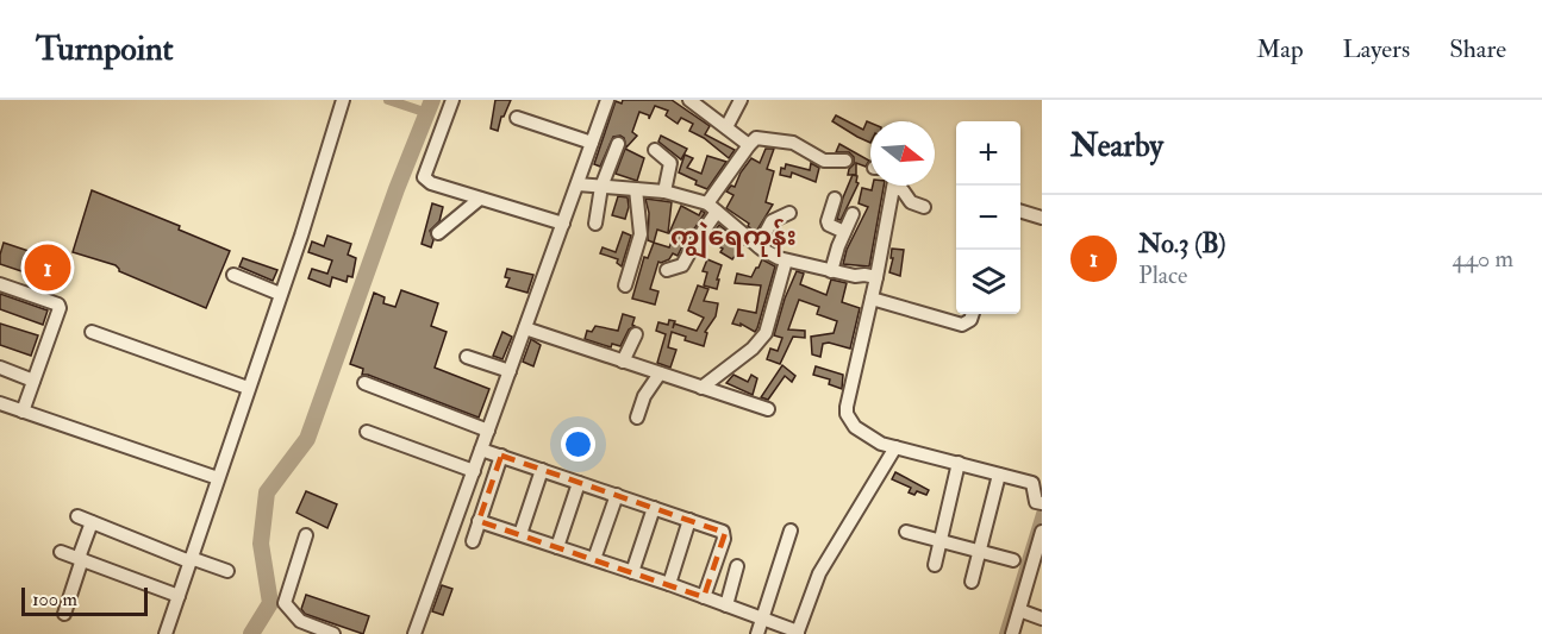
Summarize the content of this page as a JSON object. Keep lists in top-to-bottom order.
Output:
{
  "districts": ["ကျွဲရေကုန်း"],
  "scale_bar": "100 m",
  "north": "right",
  "page": {
    "header": "Turnpoint",
    "nav": ["Map", "Layers", "Share"],
    "heading": "Nearby",
    "map_buttons": ["+", "−"],
    "list": [
      {
        "mark": "1",
        "name": "No.3 (B)",
        "note": "Place",
        "value": "440 m"
      }
    ],
    "pins": "1",
    "scale": "100 m"
  }
}
